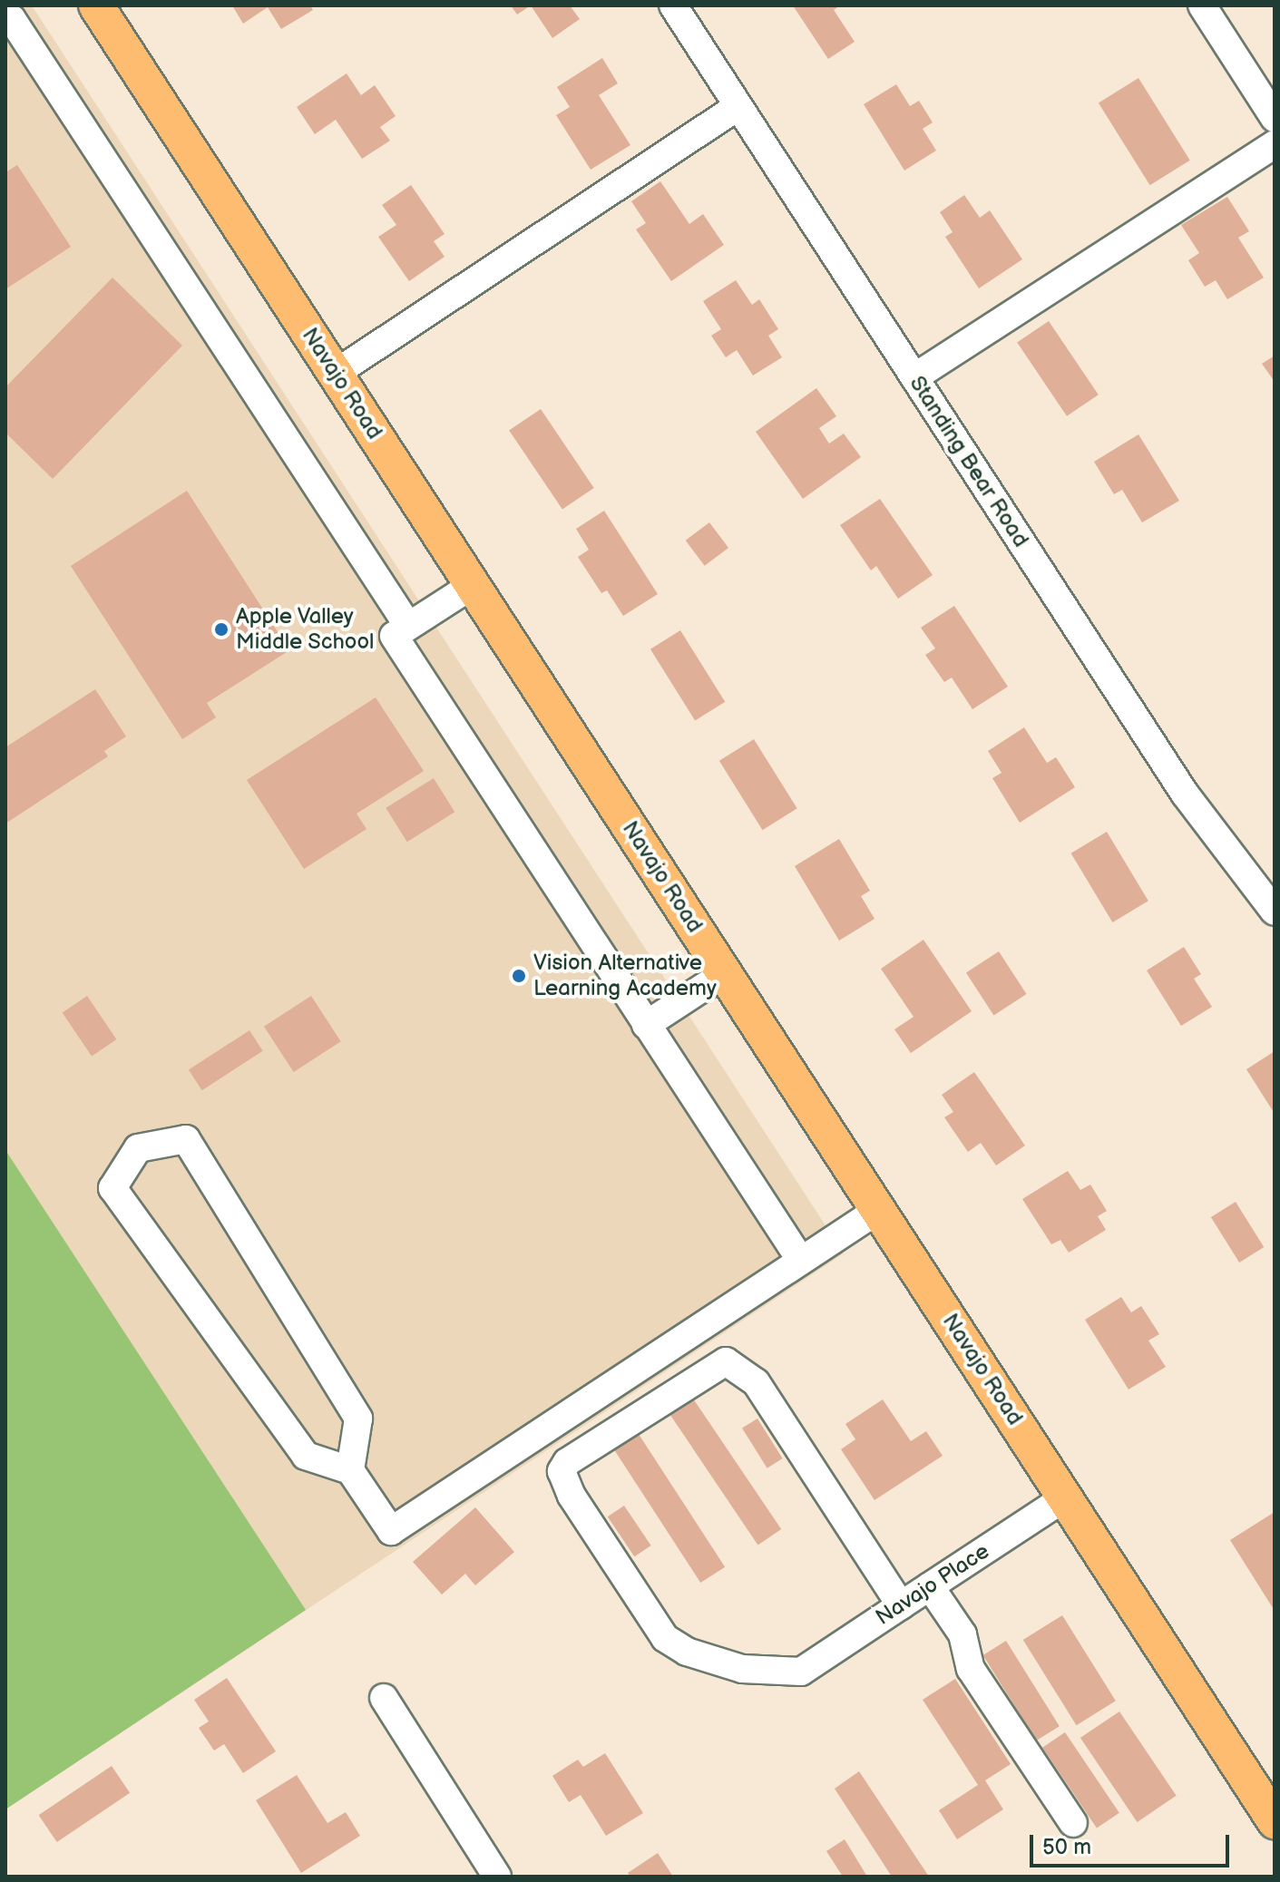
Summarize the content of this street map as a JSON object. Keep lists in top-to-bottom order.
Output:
{
  "streets": {
    "main road": ["Navajo Road"],
    "street": ["Standing Bear Road", "Navajo Place"]
  },
  "crossings": [
    ["Navajo Road", "Navajo Place"]
  ],
  "places": ["Apple Valley Middle School", "Vision Alternative Learning Academy"],
  "scale_bar": "50 m"
}
